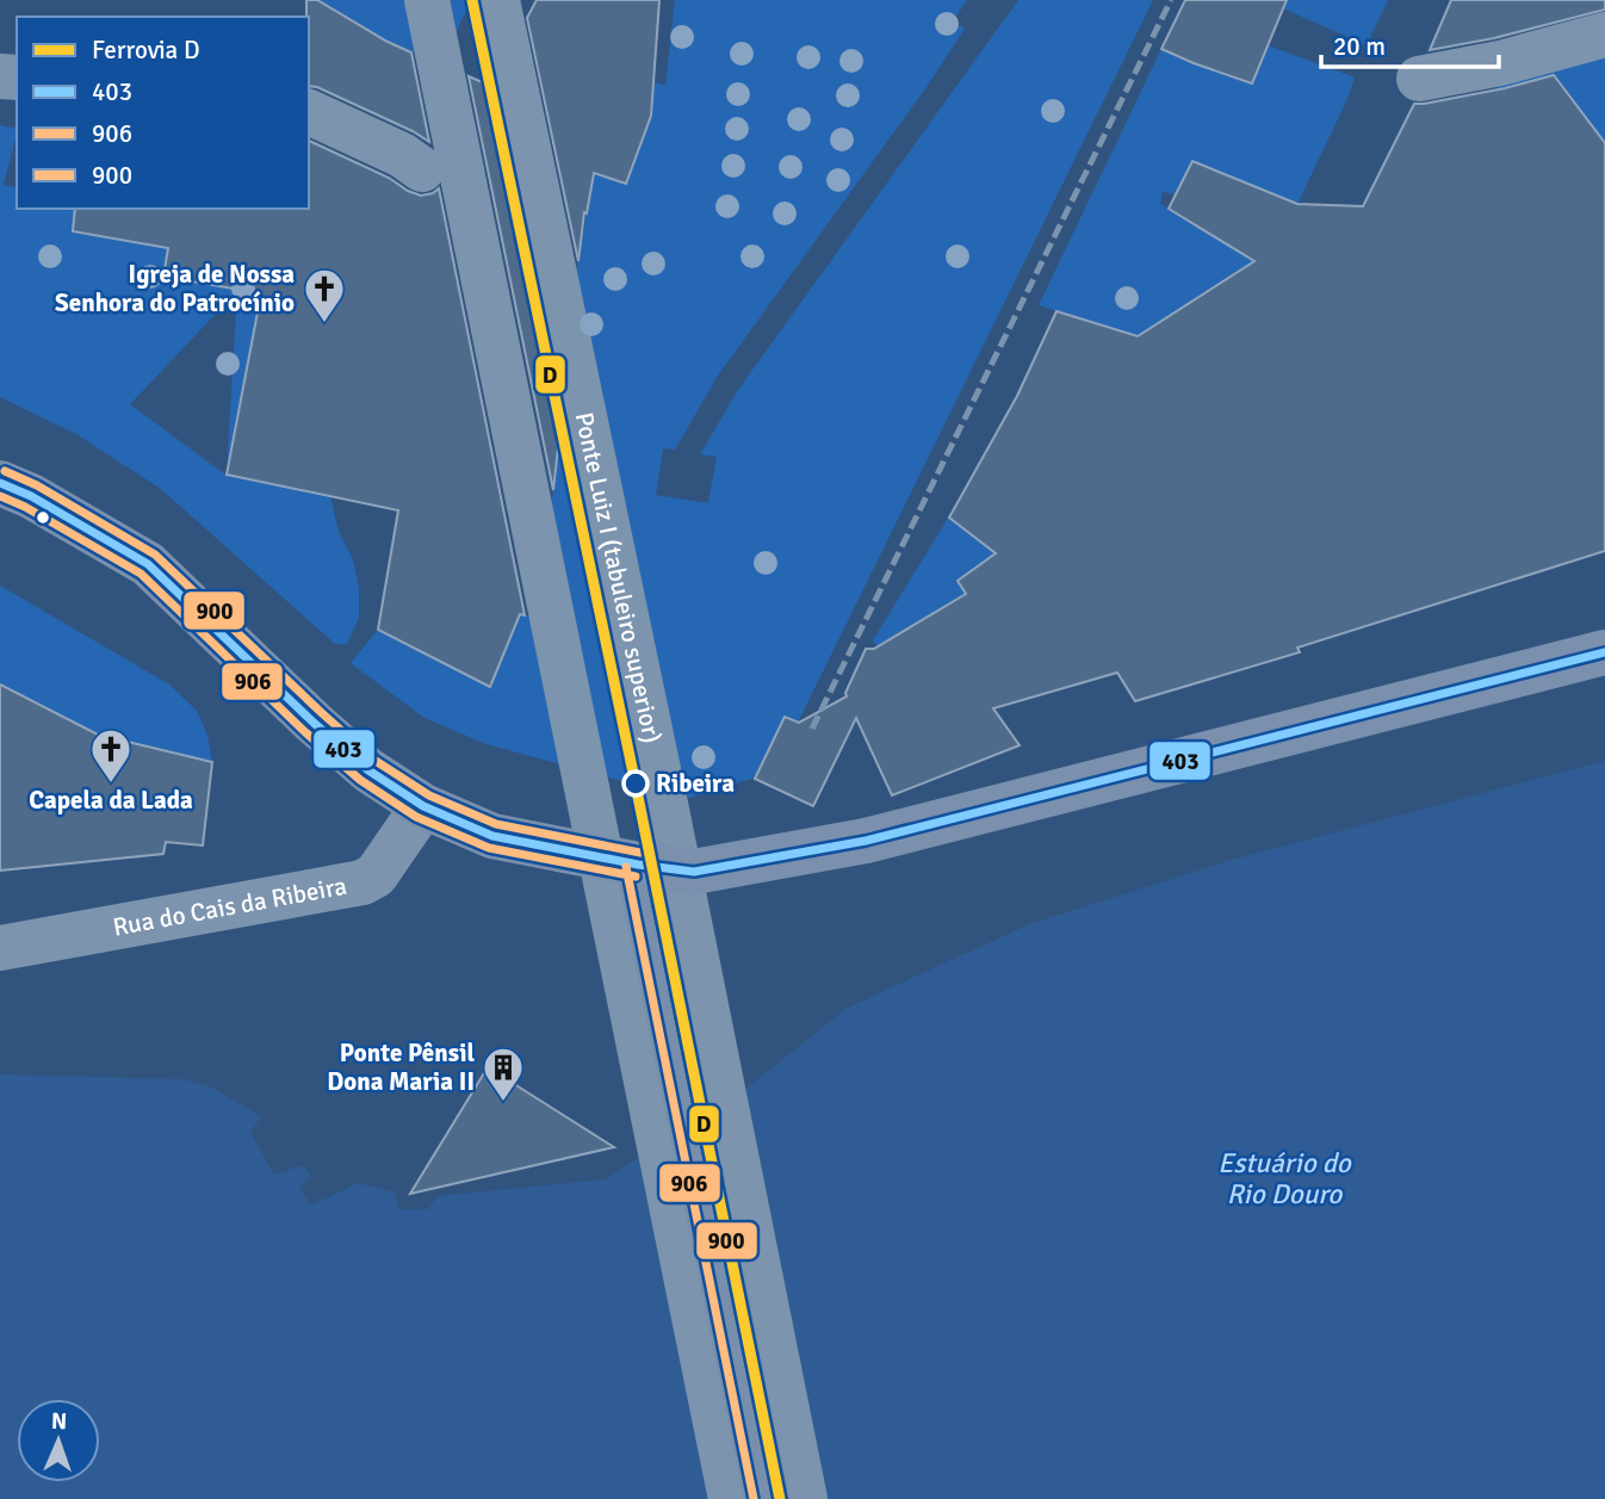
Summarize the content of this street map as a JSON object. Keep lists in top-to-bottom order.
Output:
{
  "streets": {
    "street": ["Ponte Luiz I (tabuleiro superior)", "Rua do Cais da Ribeira"]
  },
  "water": ["Estuário do Rio Douro"],
  "places": {
    "church": ["Igreja de Nossa Senhora do Patrocínio", "Capela da Lada"],
    "other": ["Ribeira"],
    "building": ["Ponte Pênsil Dona Maria II"]
  },
  "lines": [
    "rail line D",
    "transit line 900",
    "transit line 403",
    "transit line 906"
  ],
  "legend": [
    "Ferrovia D",
    "403",
    "906",
    "900"
  ],
  "scale_bar": "20 m",
  "north": "top"
}
